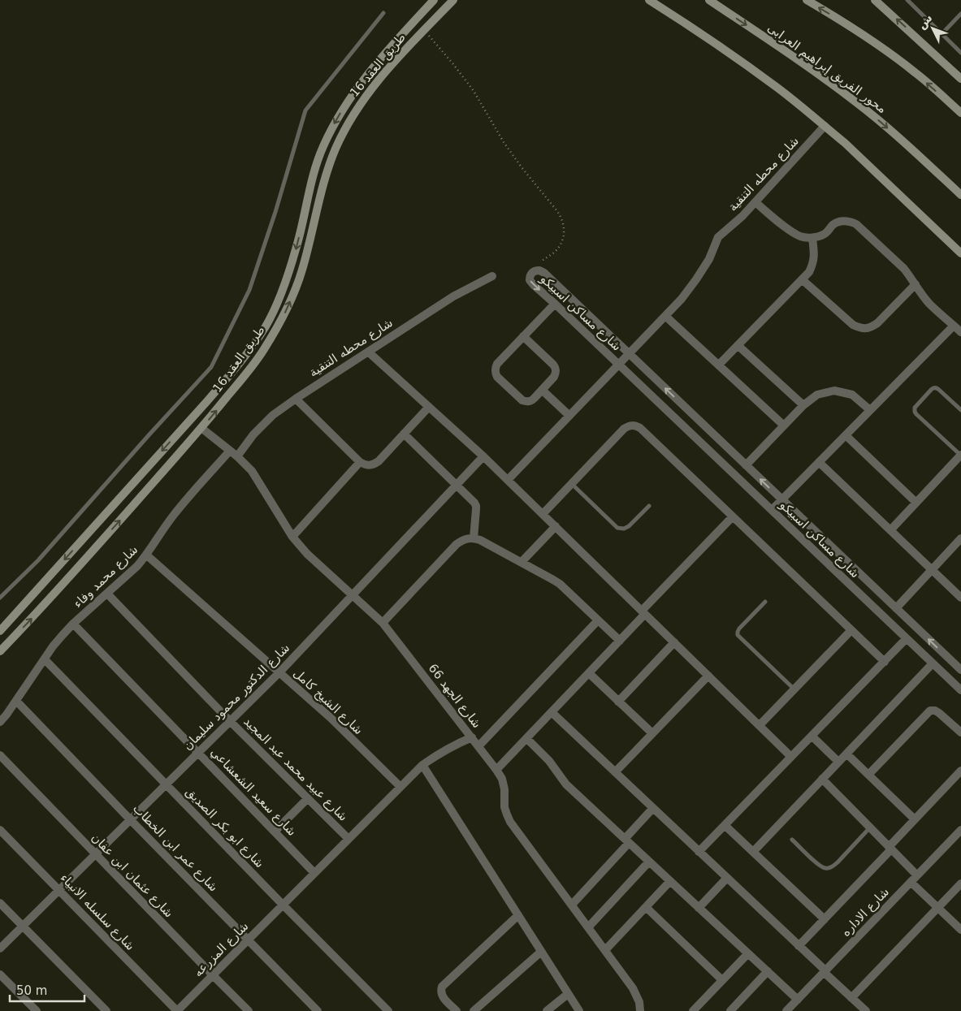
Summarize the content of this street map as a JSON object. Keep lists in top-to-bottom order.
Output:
{
  "streets": {
    "street": [
      "طريق العقد 16",
      "محور الفريق إبراهيم العرابى",
      "شارع محطه التنقية",
      "شارع مساكن اسبيكو",
      "شارع محمد وفاء",
      "شارع الجهد 66",
      "شارع الدكتور محمود سليمان",
      "شارع الشيخ كامل",
      "شارع عبيد محمد عبد المجيد",
      "شارع سعيد الشعشاعي",
      "شارع ابو بكر الصديق",
      "شارع عمر ابن الخطاب",
      "شارع عثمان ابن عفان",
      "شارع سلسله الانبياء",
      "شارع الاداره",
      "شارع المزرعه"
    ]
  },
  "crossings": [
    ["طريق العقد 16", "شارع الجهد 66"],
    ["شارع محطه التنقية", "شارع الجهد 66"],
    ["شارع محمد وفاء", "شارع الجهد 66"],
    ["شارع محمد وفاء", "شارع الشيخ كامل"],
    ["شارع محمد وفاء", "شارع عبيد محمد عبد المجيد"],
    ["شارع محمد وفاء", "شارع سعيد الشعشاعي"],
    ["شارع محمد وفاء", "شارع ابو بكر الصديق"],
    ["شارع محمد وفاء", "شارع عمر ابن الخطاب"],
    ["شارع الجهد 66", "شارع الدكتور محمود سليمان"],
    ["شارع الجهد 66", "شارع المزرعه"],
    ["شارع الدكتور محمود سليمان", "شارع الشيخ كامل"],
    ["شارع الدكتور محمود سليمان", "شارع عبيد محمد عبد المجيد"],
    ["شارع الدكتور محمود سليمان", "شارع سعيد الشعشاعي"],
    ["شارع الدكتور محمود سليمان", "شارع ابو بكر الصديق"],
    ["شارع الدكتور محمود سليمان", "شارع عمر ابن الخطاب"],
    ["شارع الدكتور محمود سليمان", "شارع عثمان ابن عفان"],
    ["شارع الدكتور محمود سليمان", "شارع سلسله الانبياء"],
    ["شارع الشيخ كامل", "شارع المزرعه"],
    ["شارع عبيد محمد عبد المجيد", "شارع المزرعه"],
    ["شارع سعيد الشعشاعي", "شارع المزرعه"],
    ["شارع ابو بكر الصديق", "شارع المزرعه"],
    ["شارع عمر ابن الخطاب", "شارع المزرعه"],
    ["شارع عثمان ابن عفان", "شارع المزرعه"],
    ["شارع سلسله الانبياء", "شارع المزرعه"]
  ],
  "scale_bar": "50 m",
  "north": "top left"
}
